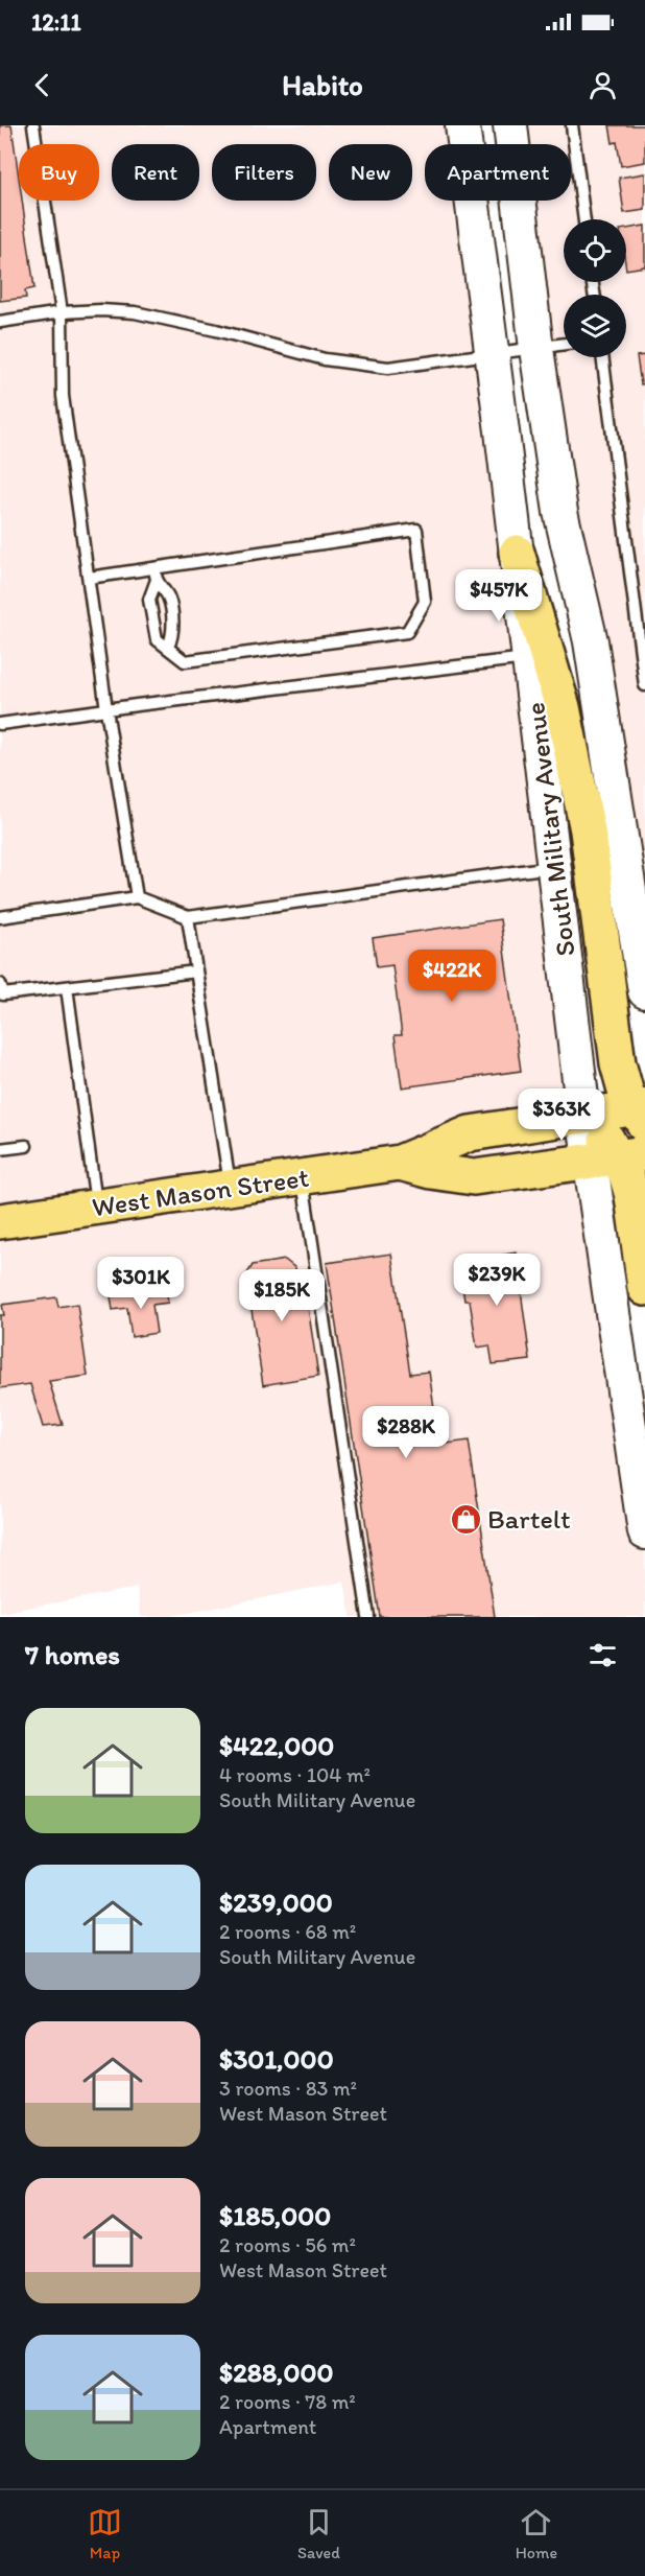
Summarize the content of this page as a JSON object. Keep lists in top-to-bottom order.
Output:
{
  "streets": {
    "main road": ["South Military Avenue", "West Mason Street"]
  },
  "crossings": [
    ["South Military Avenue", "West Mason Street"]
  ],
  "places": {
    "shop": ["Bartelt"]
  },
  "page": {
    "status": "12:11",
    "header": "Habito",
    "chip": [
      "Buy",
      "Rent",
      "Filters",
      "New",
      "Apartment"
    ],
    "price": [
      "$457K",
      "$422K",
      "$363K",
      "$239K",
      "$301K",
      "$185K",
      "$288K"
    ],
    "heading": "7 homes",
    "list": [
      {
        "name": "$422,000",
        "note": "4 rooms · 104 m² · South Military Avenue"
      },
      {
        "name": "$239,000",
        "note": "2 rooms · 68 m² · South Military Avenue"
      },
      {
        "name": "$301,000",
        "note": "3 rooms · 83 m² · West Mason Street"
      },
      {
        "name": "$185,000",
        "note": "2 rooms · 56 m² · West Mason Street"
      },
      {
        "name": "$288,000",
        "note": "2 rooms · 78 m² · Apartment"
      }
    ],
    "tabs": ["Map", "Saved", "Home"]
  }
}
